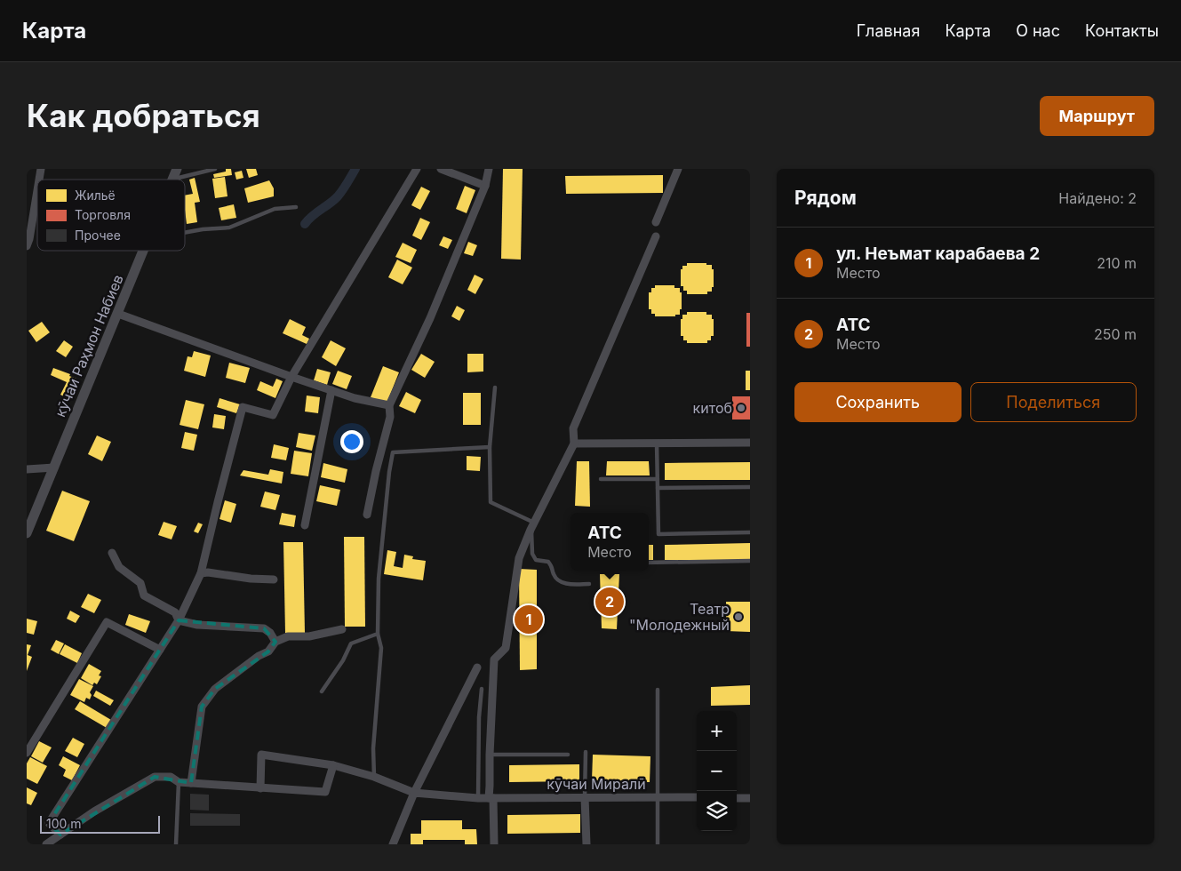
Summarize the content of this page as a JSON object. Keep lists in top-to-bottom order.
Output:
{
  "streets": {
    "street": ["кӯчаи Раҳмон Набиев", "кӯчаи Миралӣ"]
  },
  "places": ["китоб", "Театр \"Молодежный"],
  "legend": ["Жильё", "Торговля", "Прочее"],
  "scale_bar": "100 m",
  "page": {
    "header": "Карта",
    "nav": [
      "Главная",
      "Карта",
      "О нас",
      "Контакты"
    ],
    "buttons": [
      "Маршрут",
      ["Сохранить", "Поделиться"]
    ],
    "title": "Как добраться",
    "heading": ["Рядом", "Найдено: 2"],
    "list": [
      {
        "mark": "1",
        "name": "ул. Неъмат карабаева 2",
        "note": "Место",
        "value": "210 m"
      },
      {
        "mark": "2",
        "name": "АТС",
        "note": "Место",
        "value": "250 m"
      }
    ],
    "popup": ["АТС", "Место"],
    "pins": ["2", "1"],
    "map_buttons": ["+", "−"],
    "scale": "100 m"
  }
}
